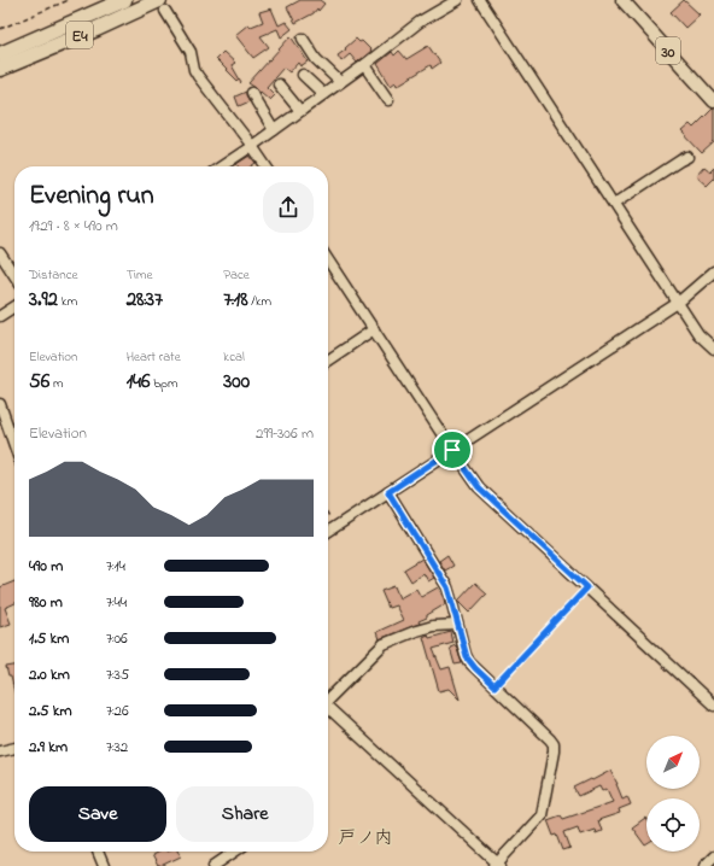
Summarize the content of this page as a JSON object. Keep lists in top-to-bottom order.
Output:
{
  "streets": {
    "highway": ["E4"],
    "main road": ["30"]
  },
  "districts": ["戸ノ内"],
  "north": "top right",
  "page": {
    "heading": ["Evening run", "19:29 · 8 × 490 m"],
    "stats": [
      ["Distance", "3.92 km"],
      ["Time", "28:37"],
      ["Pace", "7:18 /km"],
      ["Elevation", "56 m"],
      ["Heart rate", "146 bpm"],
      ["kcal", "300"]
    ],
    "chart": ["Elevation", "299–306 m"],
    "list": [
      {
        "name": "490 m",
        "note": "7:14"
      },
      {
        "name": "980 m",
        "note": "7:44"
      },
      {
        "name": "1.5 km",
        "note": "7:06"
      },
      {
        "name": "2.0 km",
        "note": "7:35"
      },
      {
        "name": "2.5 km",
        "note": "7:26"
      },
      {
        "name": "2.9 km",
        "note": "7:32"
      }
    ],
    "buttons": ["Save", "Share"]
  }
}
